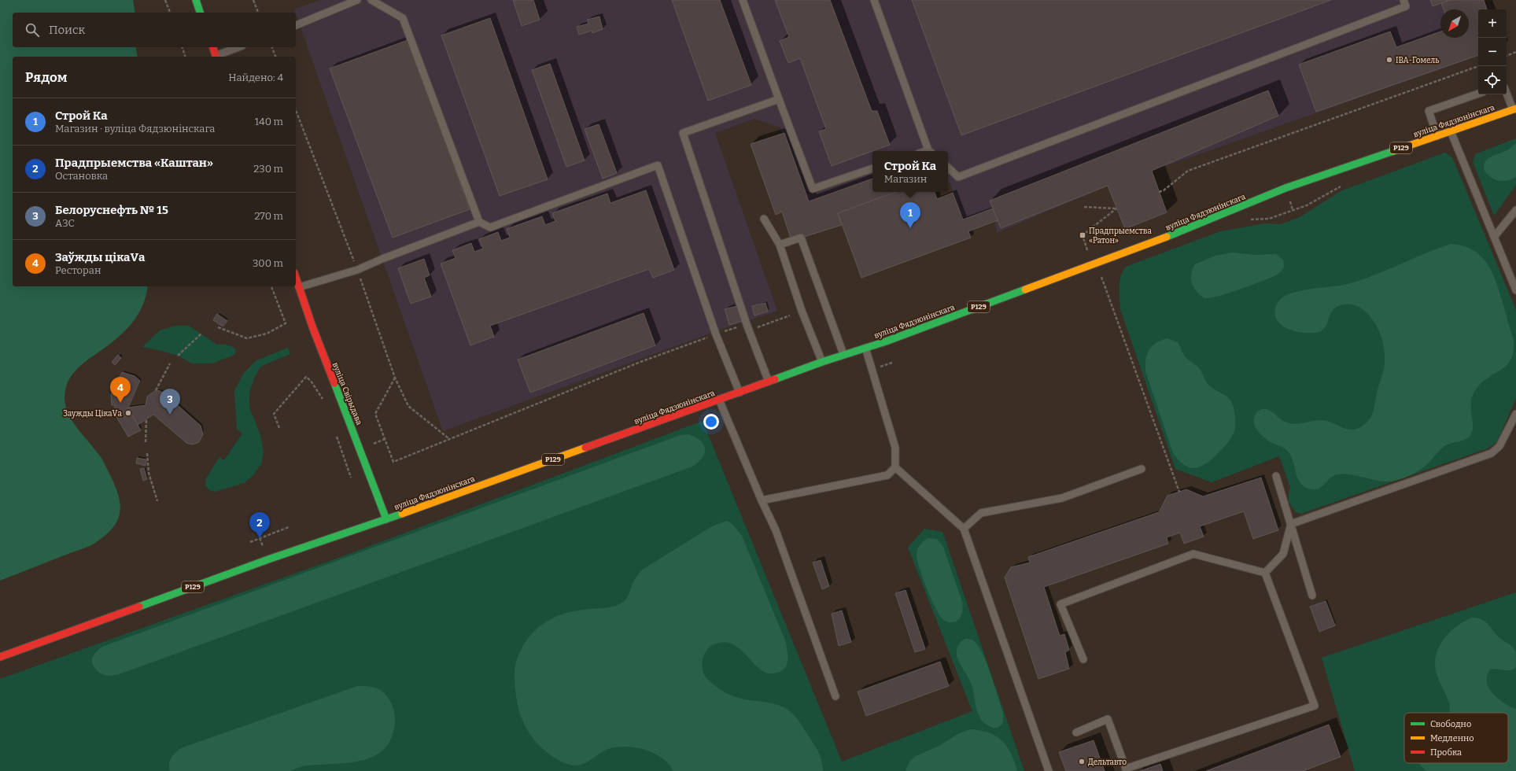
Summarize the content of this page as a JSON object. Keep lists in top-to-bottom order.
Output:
{
  "streets": {
    "main road": ["вуліца Фядзюнінскага", "Р129", "вуліца Свірыдава"]
  },
  "crossings": [
    ["вуліца Фядзюнінскага", "Р129"],
    ["вуліца Фядзюнінскага", "вуліца Свірыдава"],
    ["Р129", "вуліца Свірыдава"]
  ],
  "places": {
    "other": ["IBA-Гомель", "Заужды ЦікаVа", "Дельтавто"],
    "transit": ["Прадпрыемства «Ратон»"]
  },
  "legend": ["Свободно", "Медленно", "Пробка"],
  "north": "bottom left",
  "page": {
    "map_buttons": ["+", "−"],
    "search": "Поиск",
    "heading": ["Рядом", "Найдено: 4"],
    "list": [
      {
        "mark": "1",
        "name": "Строй Ка",
        "note": "Магазин · вуліца Фядзюнінскага",
        "value": "140 m"
      },
      {
        "mark": "2",
        "name": "Прадпрыемства «Каштан»",
        "note": "Остановка",
        "value": "230 m"
      },
      {
        "mark": "3",
        "name": "Белоруснефть № 15",
        "note": "АЗС",
        "value": "270 m"
      },
      {
        "mark": "4",
        "name": "Заўжды цікаVа",
        "note": "Ресторан",
        "value": "300 m"
      }
    ],
    "popup": ["Строй Ка", "Магазин"],
    "pins": [
      "1",
      "4",
      "3",
      "2"
    ]
  }
}
